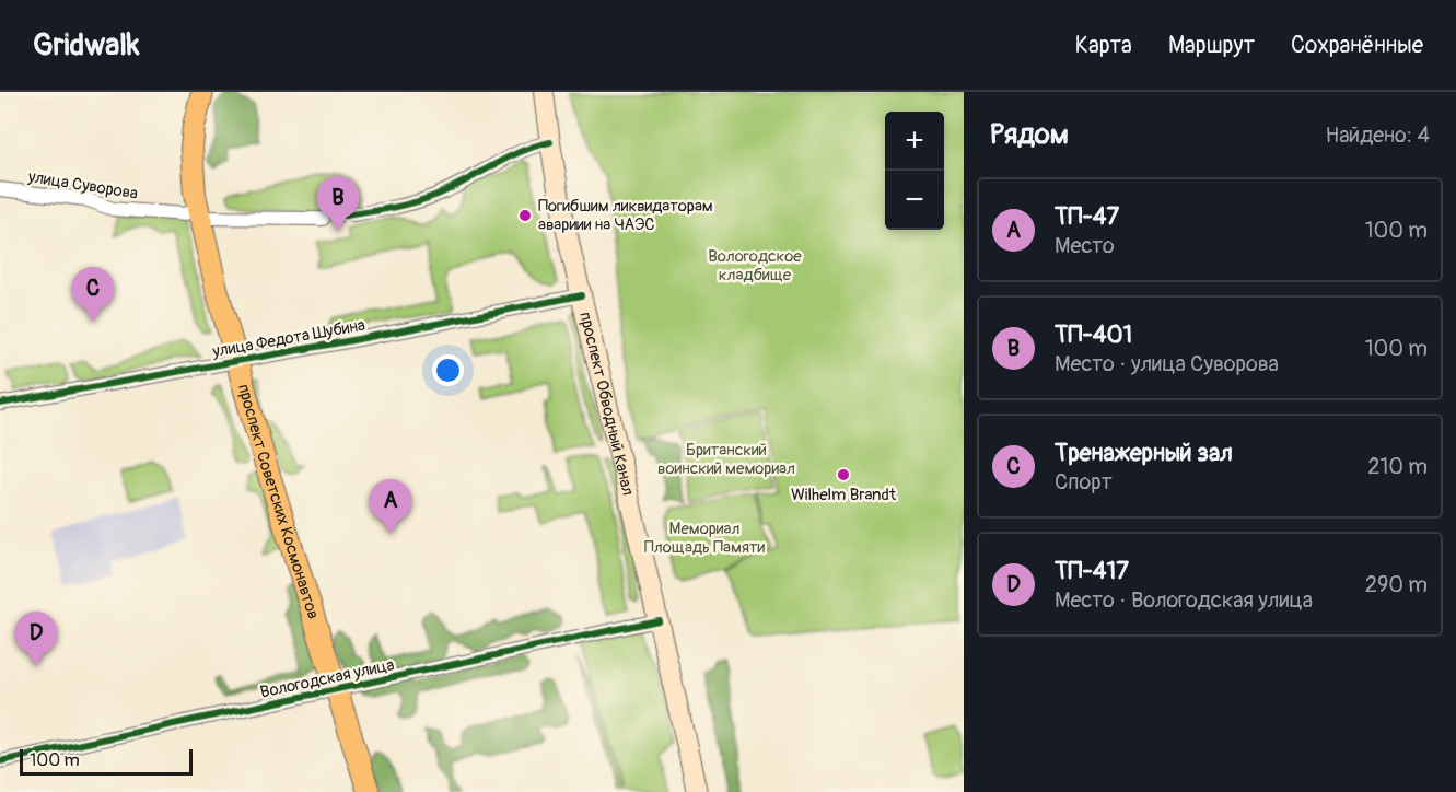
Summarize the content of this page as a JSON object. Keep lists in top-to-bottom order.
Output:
{
  "streets": {
    "main road": ["проспект Обводный Канал", "проспект Советских Космонавтов"],
    "street": ["улица Суворова", "улица Федота Шубина", "Вологодская улица"]
  },
  "crossings": [
    ["улица Суворова", "проспект Советских Космонавтов"],
    ["улица Федота Шубина", "проспект Обводный Канал"],
    ["улица Федота Шубина", "проспект Советских Космонавтов"],
    ["проспект Обводный Канал", "Вологодская улица"],
    ["проспект Советских Космонавтов", "Вологодская улица"]
  ],
  "parks": ["Вологодское кладбище", "Британский воинский мемориал", "Мемориал Площадь Памяти"],
  "places": ["Погибшим ликвидаторам авариии на ЧАЭС", "Wilhelm Brandt"],
  "scale_bar": "100 m",
  "page": {
    "header": "Gridwalk",
    "nav": ["Карта", "Маршрут", "Сохранённые"],
    "heading": ["Рядом", "Найдено: 4"],
    "map_buttons": ["+", "−"],
    "pins": [
      "B",
      "C",
      "A",
      "D"
    ],
    "list": [
      {
        "mark": "A",
        "name": "ТП-47",
        "note": "Место",
        "value": "100 m"
      },
      {
        "mark": "B",
        "name": "ТП-401",
        "note": "Место · улица Суворова",
        "value": "100 m"
      },
      {
        "mark": "C",
        "name": "Тренажерный зал",
        "note": "Спорт",
        "value": "210 m"
      },
      {
        "mark": "D",
        "name": "ТП-417",
        "note": "Место · Вологодская улица",
        "value": "290 m"
      }
    ],
    "scale": "100 m"
  }
}
